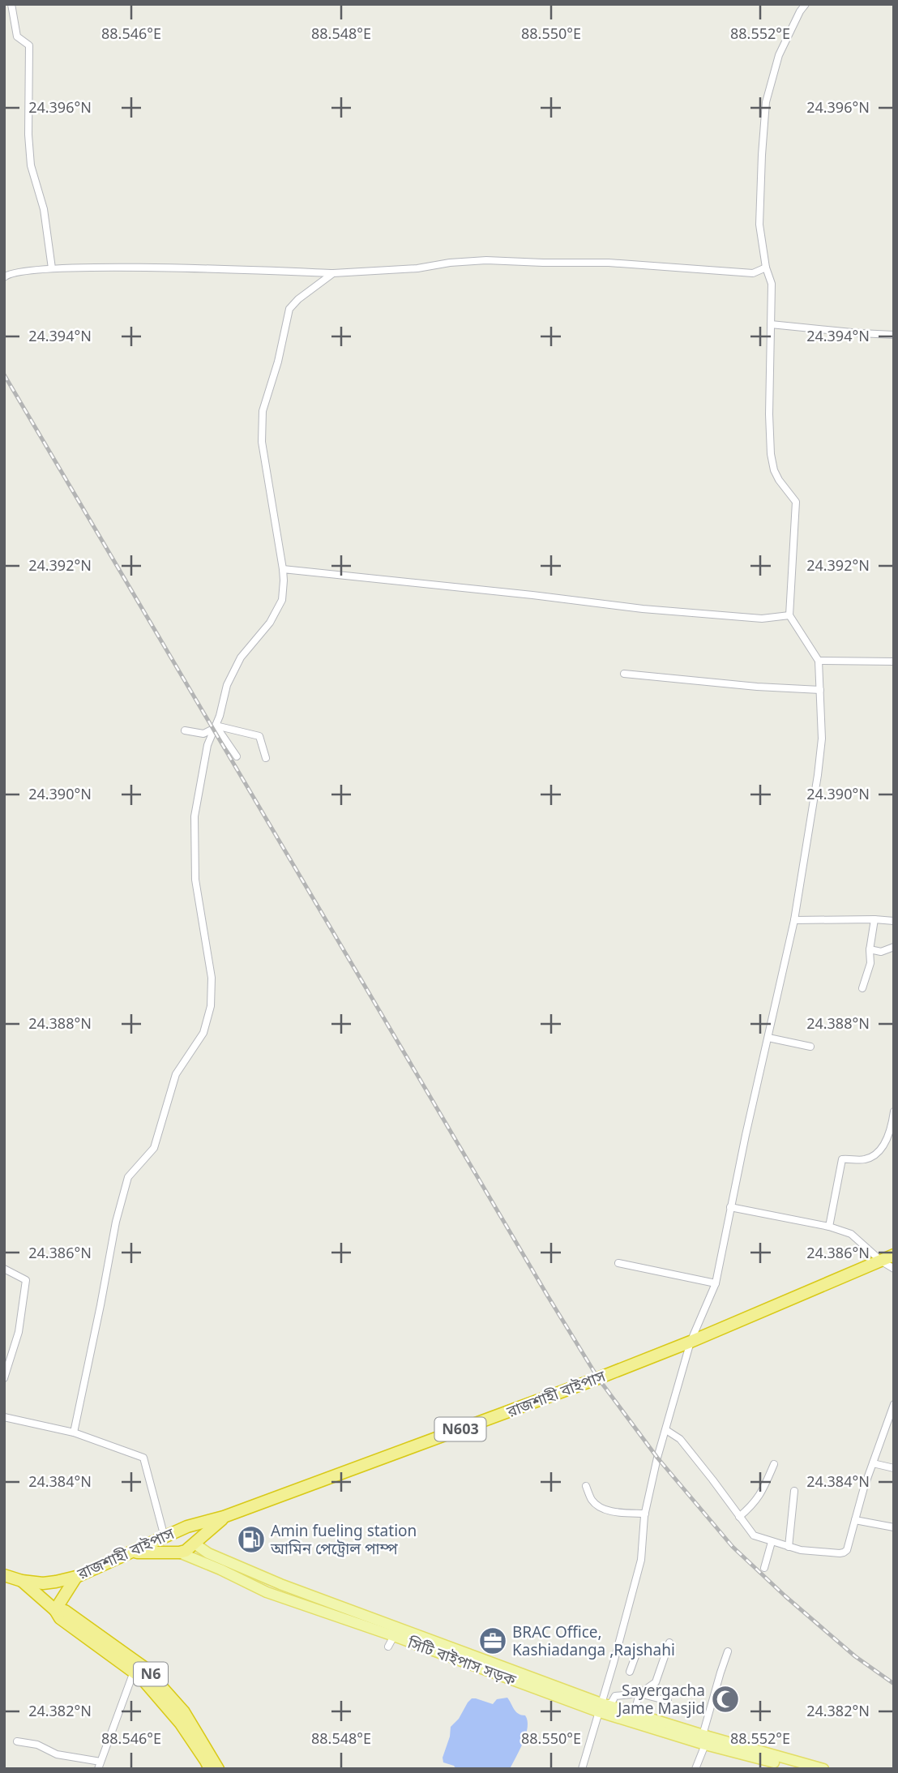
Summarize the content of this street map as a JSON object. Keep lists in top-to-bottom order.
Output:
{
  "streets": {
    "highway": [
      "রাজশাহী বাইপাস",
      "N603",
      "সিটি বাইপাস সড়ক",
      "N6"
    ]
  },
  "crossings": [
    ["রাজশাহী বাইপাস", "সিটি বাইপাস সড়ক"],
    ["রাজশাহী বাইপাস", "N6"]
  ],
  "places": {
    "fuel station": ["Amin fueling station আমিন পেট্রোল পাম্প"],
    "office": ["BRAC Office, Kashiadanga ,Rajshahi"],
    "mosque": ["Sayergacha Jame Masjid"]
  },
  "coordinates": [
    "88.546°E",
    "88.548°E",
    "88.550°E",
    "88.552°E",
    "24.396°N",
    "24.394°N",
    "24.392°N",
    "24.390°N",
    "24.388°N",
    "24.386°N",
    "24.384°N",
    "24.382°N"
  ]
}
